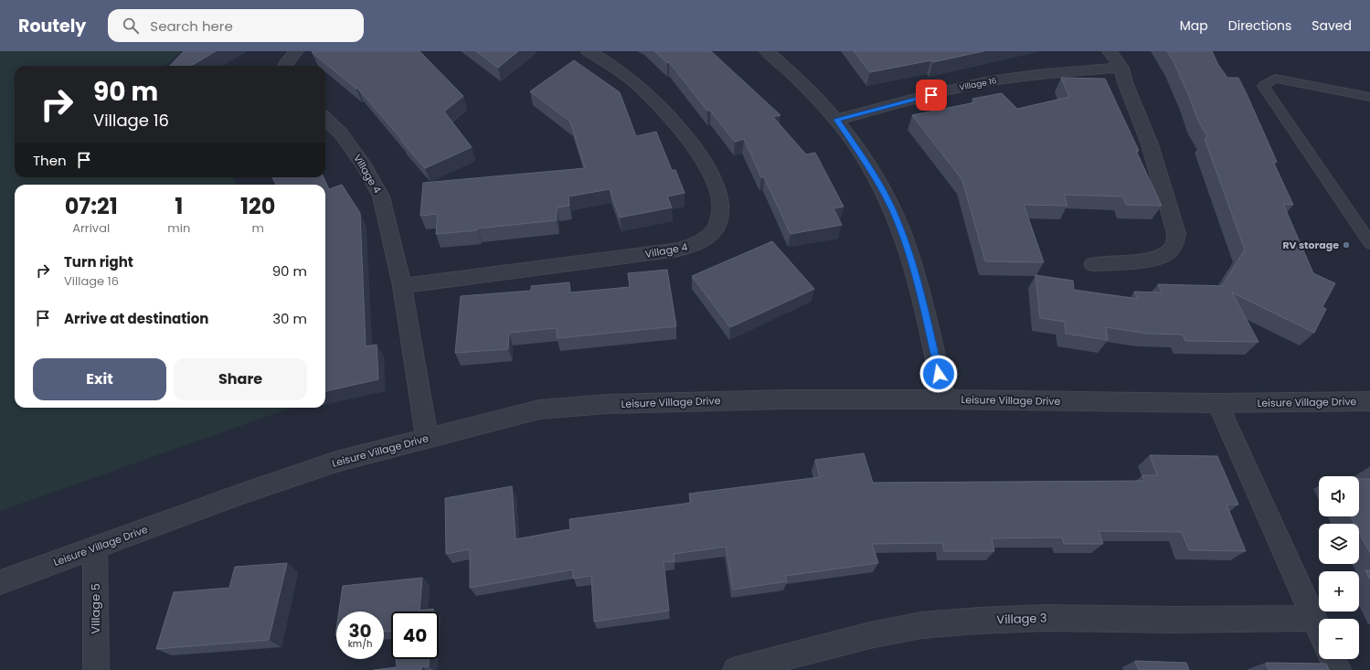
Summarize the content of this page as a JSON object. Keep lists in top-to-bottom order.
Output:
{
  "streets": {
    "street": [
      "Village 16",
      "Village 4",
      "Leisure Village Drive",
      "Village 5",
      "Village 3"
    ]
  },
  "crossings": [
    ["Village 4", "Leisure Village Drive"],
    ["Leisure Village Drive", "Village 5"]
  ],
  "places": ["RV storage"],
  "page": {
    "header": "Routely",
    "search": "Search here",
    "nav": ["Map", "Directions", "Saved"],
    "turn": ["90 m", "Village 16"],
    "then": "Then",
    "eta": [
      "07:21",
      "Arrival",
      "1",
      "min",
      "120",
      "m"
    ],
    "list": [
      {
        "name": "Turn right",
        "note": "Village 16",
        "value": "90 m"
      },
      {
        "name": "Arrive at destination",
        "value": "30 m"
      }
    ],
    "buttons": ["Exit", "Share"],
    "map_buttons": ["+", "−"],
    "speed": "30 km/h",
    "limit": "40"
  }
}
